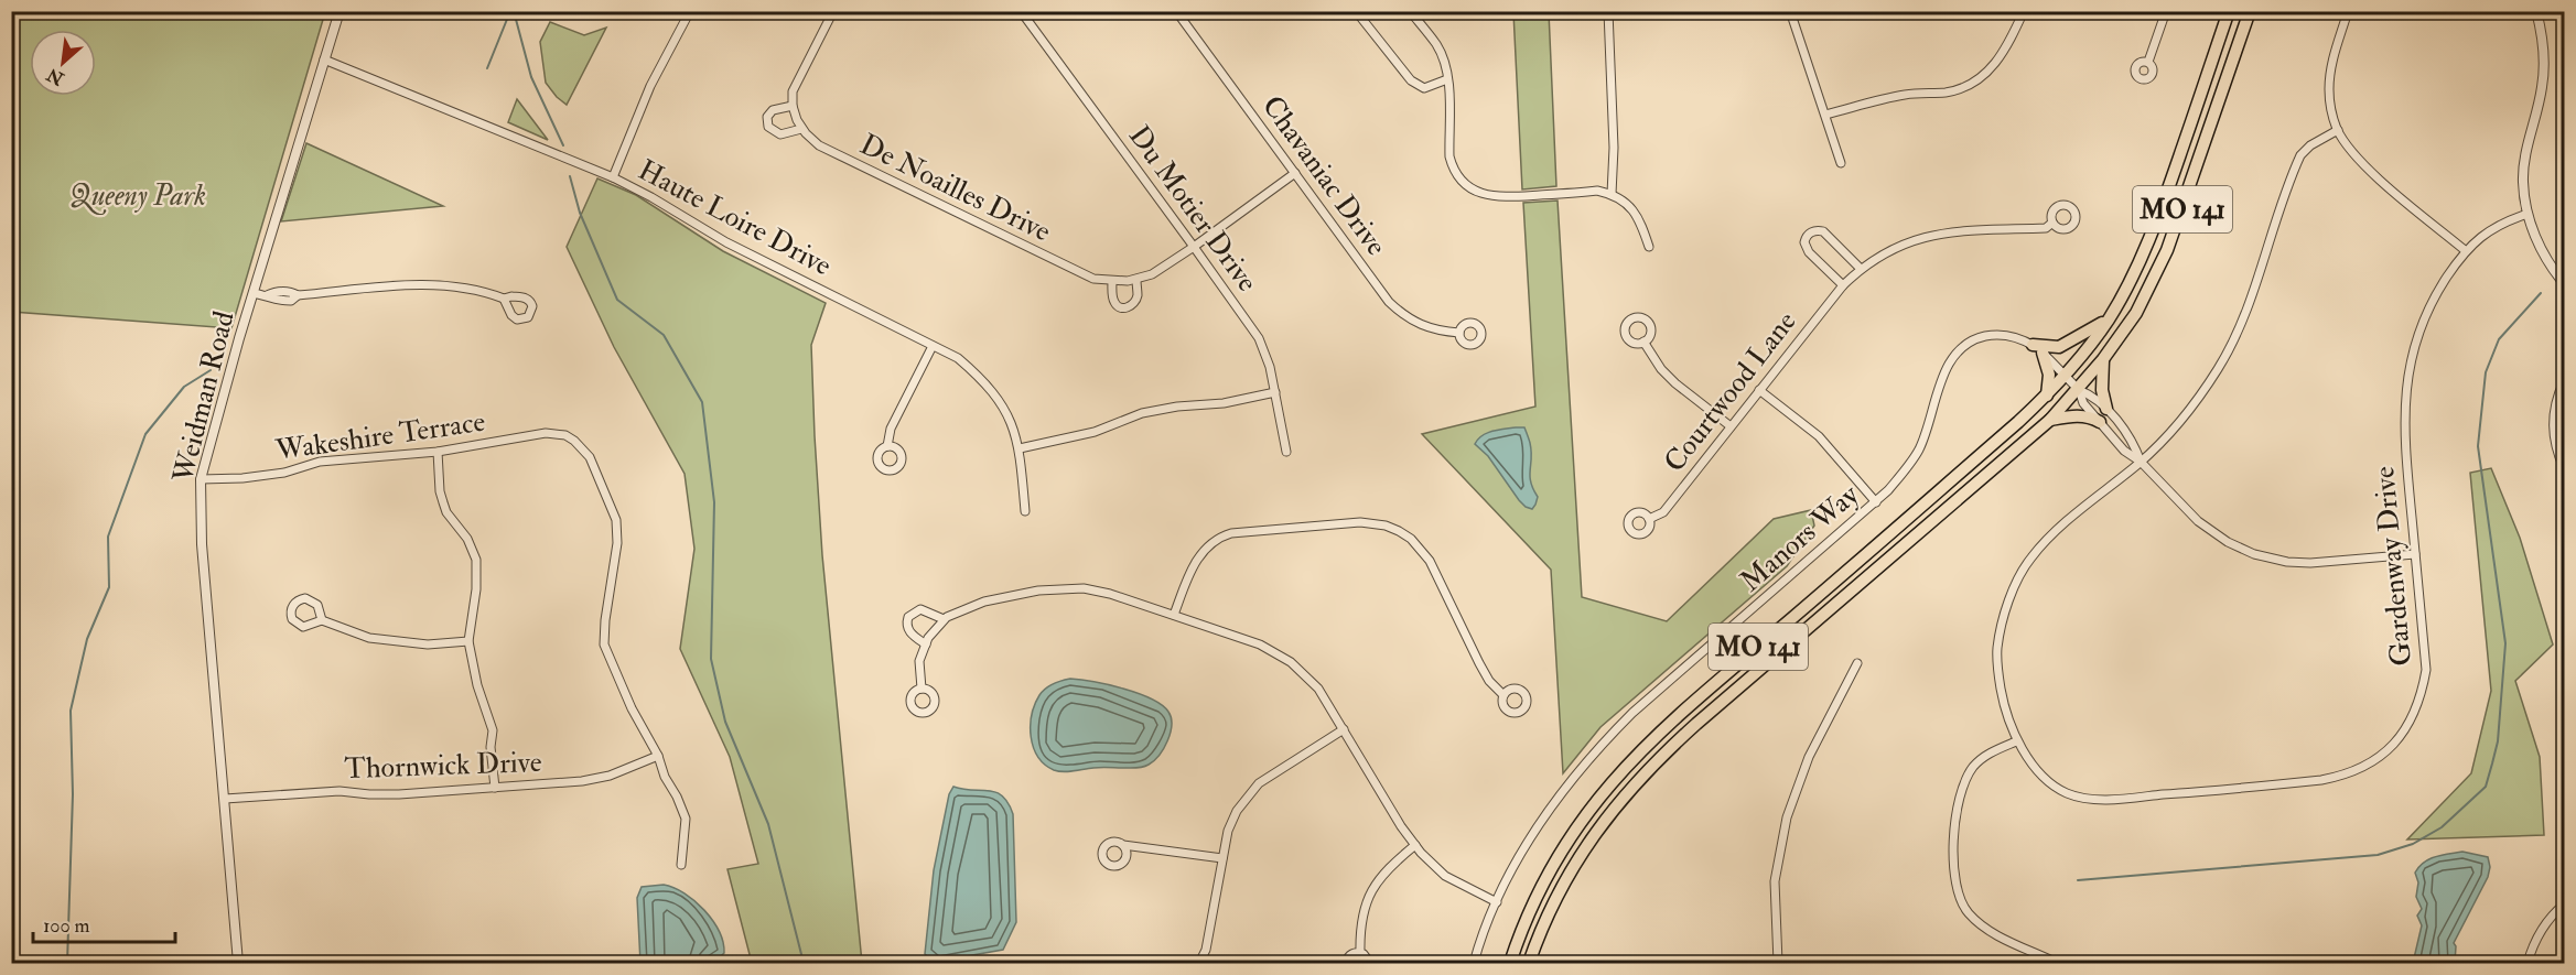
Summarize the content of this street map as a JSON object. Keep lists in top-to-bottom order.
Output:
{
  "streets": {
    "highway": ["MO 141"],
    "street": [
      "Chavaniac Drive",
      "De Noailles Drive",
      "Du Motier Drive",
      "Haute Loire Drive",
      "Courtwood Lane",
      "Weidman Road",
      "Wakeshire Terrace",
      "Manors Way",
      "Gardenway Drive",
      "Thornwick Drive"
    ]
  },
  "crossings": [
    ["Chavaniac Drive", "De Noailles Drive"],
    ["De Noailles Drive", "Du Motier Drive"],
    ["MO 141", "Manors Way"],
    ["Haute Loire Drive", "Weidman Road"],
    ["Weidman Road", "Wakeshire Terrace"],
    ["Weidman Road", "Thornwick Drive"],
    ["Wakeshire Terrace", "Thornwick Drive"]
  ],
  "parks": ["Queeny Park"],
  "scale_bar": "100 m",
  "north": "bottom left"
}
